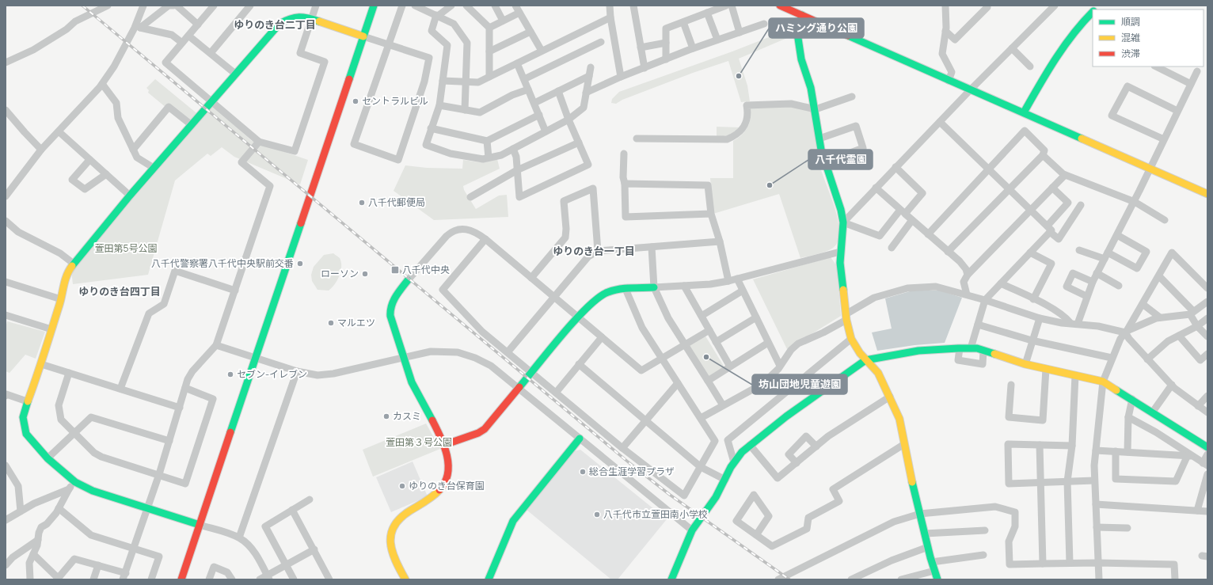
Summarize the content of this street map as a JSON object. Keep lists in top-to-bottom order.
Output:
{
  "districts": ["ゆりのき台二丁目", "ゆりのき台一丁目", "ゆりのき台四丁目"],
  "parks": ["萱田第5号公園", "萱田第３号公園"],
  "places": {
    "other": [
      "ハミング通り公園",
      "セントラルビル",
      "八千代霊園",
      "八千代郵便局",
      "八千代警察署八千代中央駅前交番",
      "ローソン",
      "マルエツ",
      "坊山団地児童遊園",
      "セブン-イレブン",
      "カスミ",
      "総合生涯学習プラザ",
      "ゆりのき台保育園",
      "八千代市立萱田南小学校"
    ],
    "transit": ["八千代中央"]
  },
  "legend": ["順調", "混雑", "渋滞"]
}
